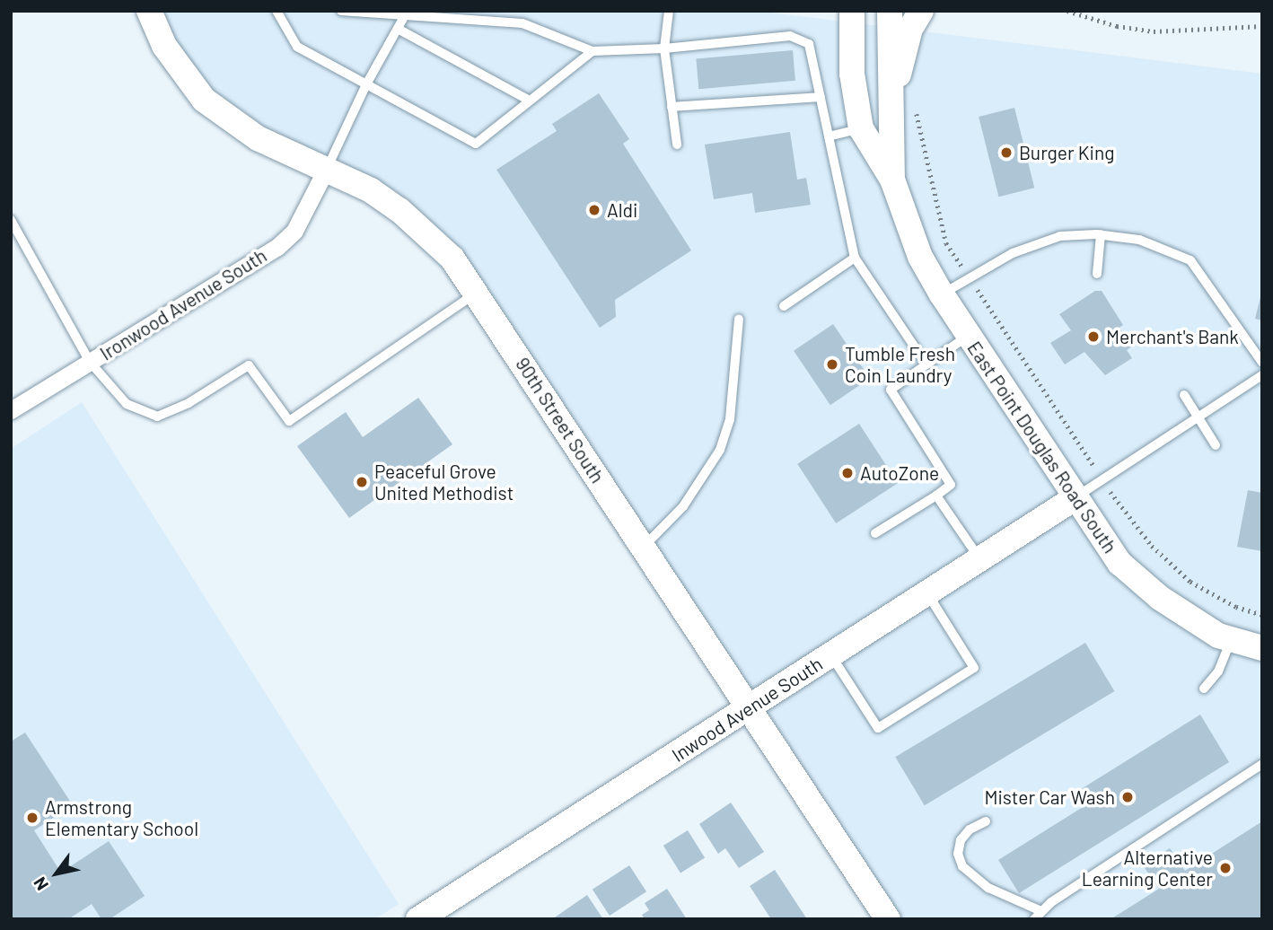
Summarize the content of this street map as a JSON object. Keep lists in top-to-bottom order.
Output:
{
  "streets": {
    "street": [
      "Ironwood Avenue South",
      "90th Street South",
      "East Point Douglas Road South",
      "Inwood Avenue South"
    ]
  },
  "crossings": [
    ["Ironwood Avenue South", "90th Street South"],
    ["90th Street South", "Inwood Avenue South"],
    ["East Point Douglas Road South", "Inwood Avenue South"]
  ],
  "places": [
    "Burger King",
    "Aldi",
    "Merchant's Bank",
    "Tumble Fresh Coin Laundry",
    "AutoZone",
    "Peaceful Grove United Methodist",
    "Mister Car Wash",
    "Armstrong Elementary School",
    "Alternative Learning Center"
  ],
  "north": "bottom left"
}
